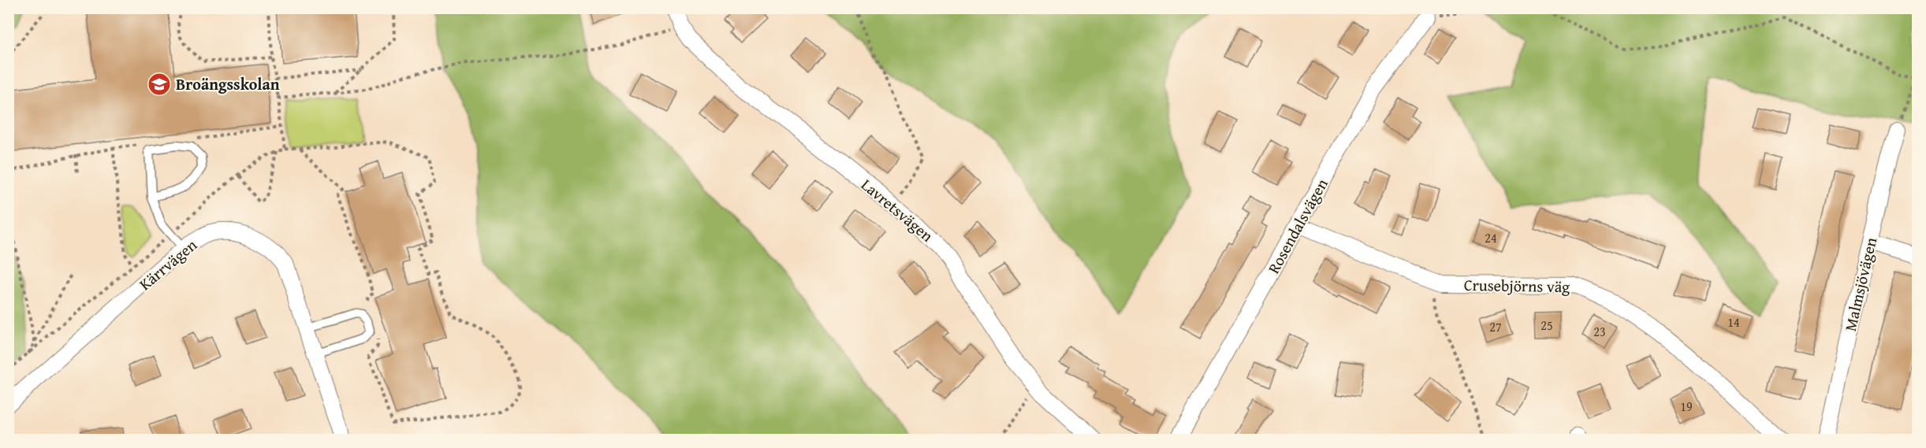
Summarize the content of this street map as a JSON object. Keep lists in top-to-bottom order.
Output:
{
  "streets": {
    "street": [
      "Lavretsvägen",
      "Rosendalsvägen",
      "Kärrvägen",
      "Malmsjövägen",
      "Crusebjörns väg"
    ]
  },
  "crossings": [
    ["Rosendalsvägen", "Crusebjörns väg"]
  ],
  "places": {
    "school or university": ["Broängsskolan"]
  },
  "house_numbers": [
    "24",
    "14",
    "25",
    "27",
    "23",
    "19"
  ]
}
